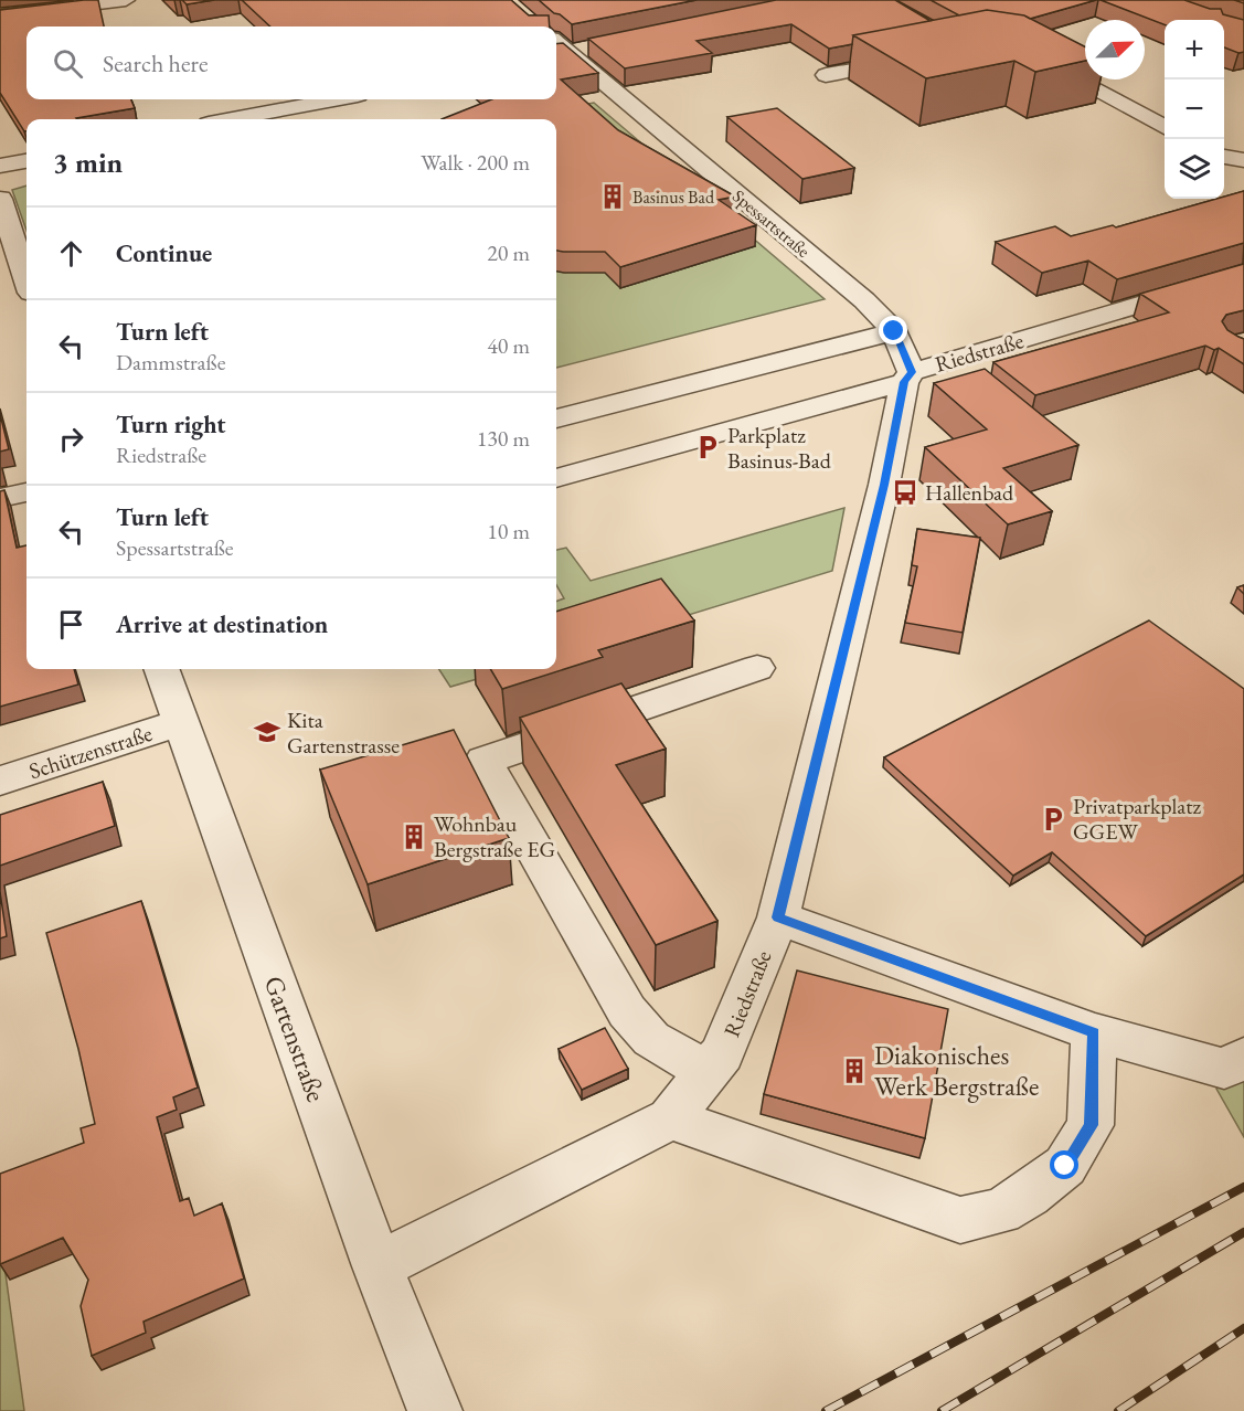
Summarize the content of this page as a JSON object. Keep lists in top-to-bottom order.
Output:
{
  "streets": {
    "street": [
      "Spessartstraße",
      "Riedstraße",
      "Schützenstraße",
      "Gartenstraße"
    ]
  },
  "crossings": [
    ["Spessartstraße", "Riedstraße"],
    ["Riedstraße", "Gartenstraße"],
    ["Schützenstraße", "Gartenstraße"]
  ],
  "places": {
    "building": ["Basinus Bad", "Wohnbau Bergstraße EG", "Diakonisches Werk Bergstraße"],
    "parking": ["Parkplatz Basinus-Bad", "Privatparkplatz GGEW"],
    "bus stop": ["Hallenbad"],
    "school or university": ["Kita Gartenstrasse"]
  },
  "north": "top right",
  "page": {
    "map_buttons": ["+", "−"],
    "search": "Search here",
    "heading": ["3 min", "Walk · 200 m"],
    "list": [
      ["Continue", "20 m"],
      ["Turn left", "Dammstraße", "40 m"],
      ["Turn right", "Riedstraße", "130 m"],
      ["Turn left", "Spessartstraße", "10 m"],
      "Arrive at destination"
    ]
  }
}
